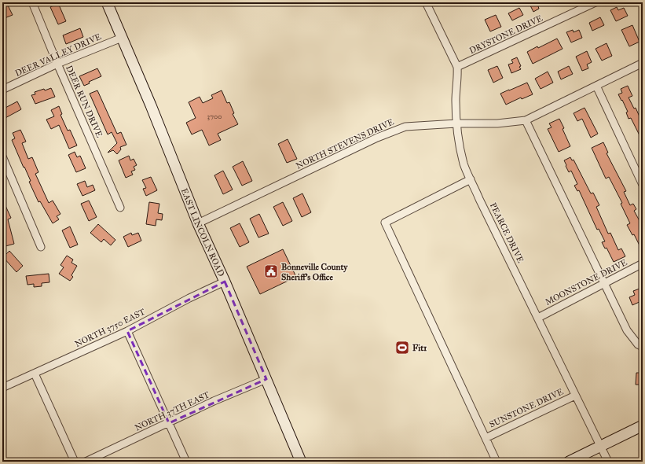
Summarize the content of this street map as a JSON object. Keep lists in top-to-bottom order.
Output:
{
  "streets": {
    "main road": ["EAST LINCOLN ROAD"],
    "street": [
      "DRYSTONE DRIVE",
      "DEER VALLEY DRIVE",
      "DEER RUN DRIVE",
      "NORTH STEVENS DRIVE",
      "PEARCE DRIVE",
      "MOONSTONE DRIVE",
      "NORTH 3750 EAST",
      "SUNSTONE DRIVE",
      "NORTH 37TH EAST"
    ]
  },
  "crossings": [
    ["DRYSTONE DRIVE", "PEARCE DRIVE"],
    ["DEER VALLEY DRIVE", "DEER RUN DRIVE"],
    ["DEER VALLEY DRIVE", "EAST LINCOLN ROAD"],
    ["NORTH STEVENS DRIVE", "EAST LINCOLN ROAD"],
    ["NORTH STEVENS DRIVE", "PEARCE DRIVE"],
    ["EAST LINCOLN ROAD", "NORTH 3750 EAST"],
    ["EAST LINCOLN ROAD", "NORTH 37TH EAST"],
    ["PEARCE DRIVE", "MOONSTONE DRIVE"],
    ["PEARCE DRIVE", "SUNSTONE DRIVE"]
  ],
  "places": {
    "public building": ["Bonneville County Sheriff's Office"],
    "sports": ["Fit1"]
  },
  "house_numbers": ["3700"]
}
